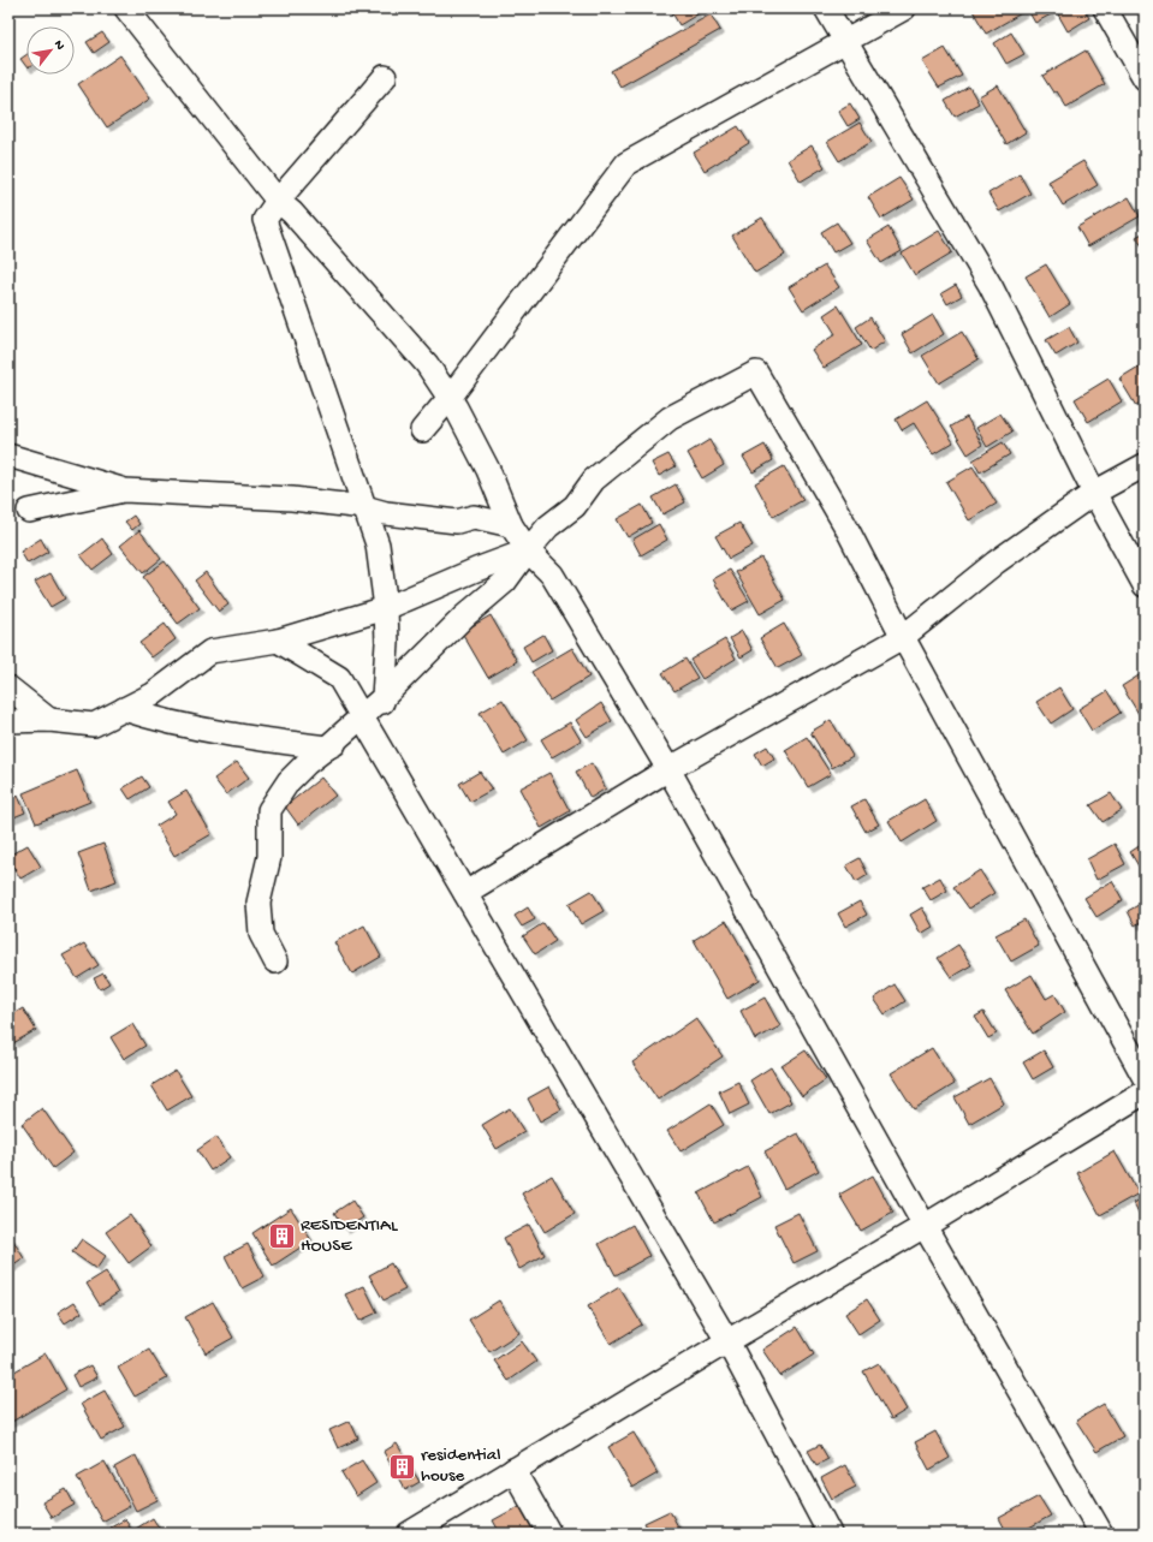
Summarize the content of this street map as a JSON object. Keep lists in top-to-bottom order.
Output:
{
  "places": {
    "building": ["RESIDENTIAL HOUSE", "residential house"]
  },
  "north": "top right"
}
